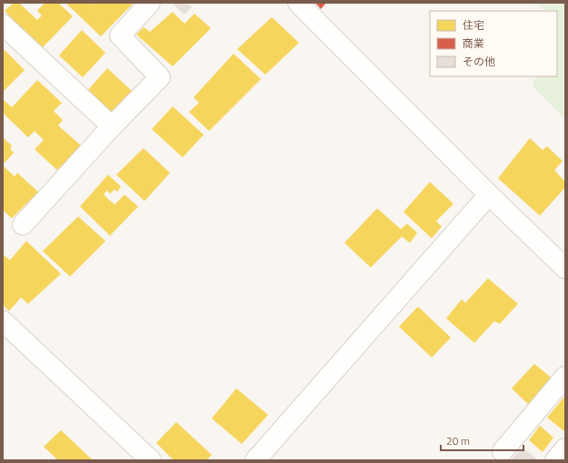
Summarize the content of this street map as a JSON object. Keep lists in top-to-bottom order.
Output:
{
  "legend": ["住宅", "商業", "その他"],
  "scale_bar": "20 m"
}
